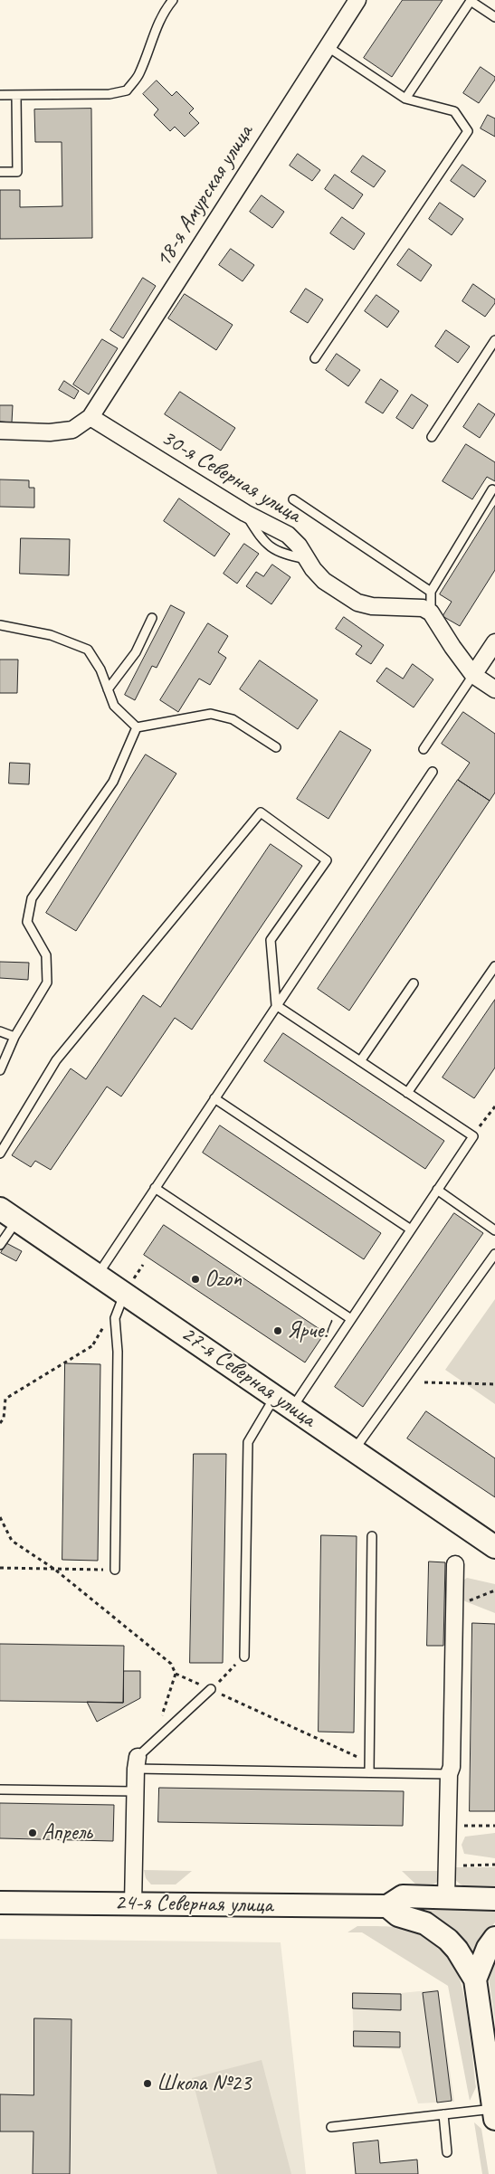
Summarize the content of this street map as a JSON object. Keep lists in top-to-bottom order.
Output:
{
  "streets": {
    "main road": ["27-я Северная улица", "24-я Северная улица"],
    "street": ["18-я Амурская улица", "30-я Северная улица"]
  },
  "crossings": [
    ["18-я Амурская улица", "30-я Северная улица"]
  ],
  "places": [
    "Ozon",
    "Ярче!",
    "Апрель",
    "Школа №23"
  ]
}
